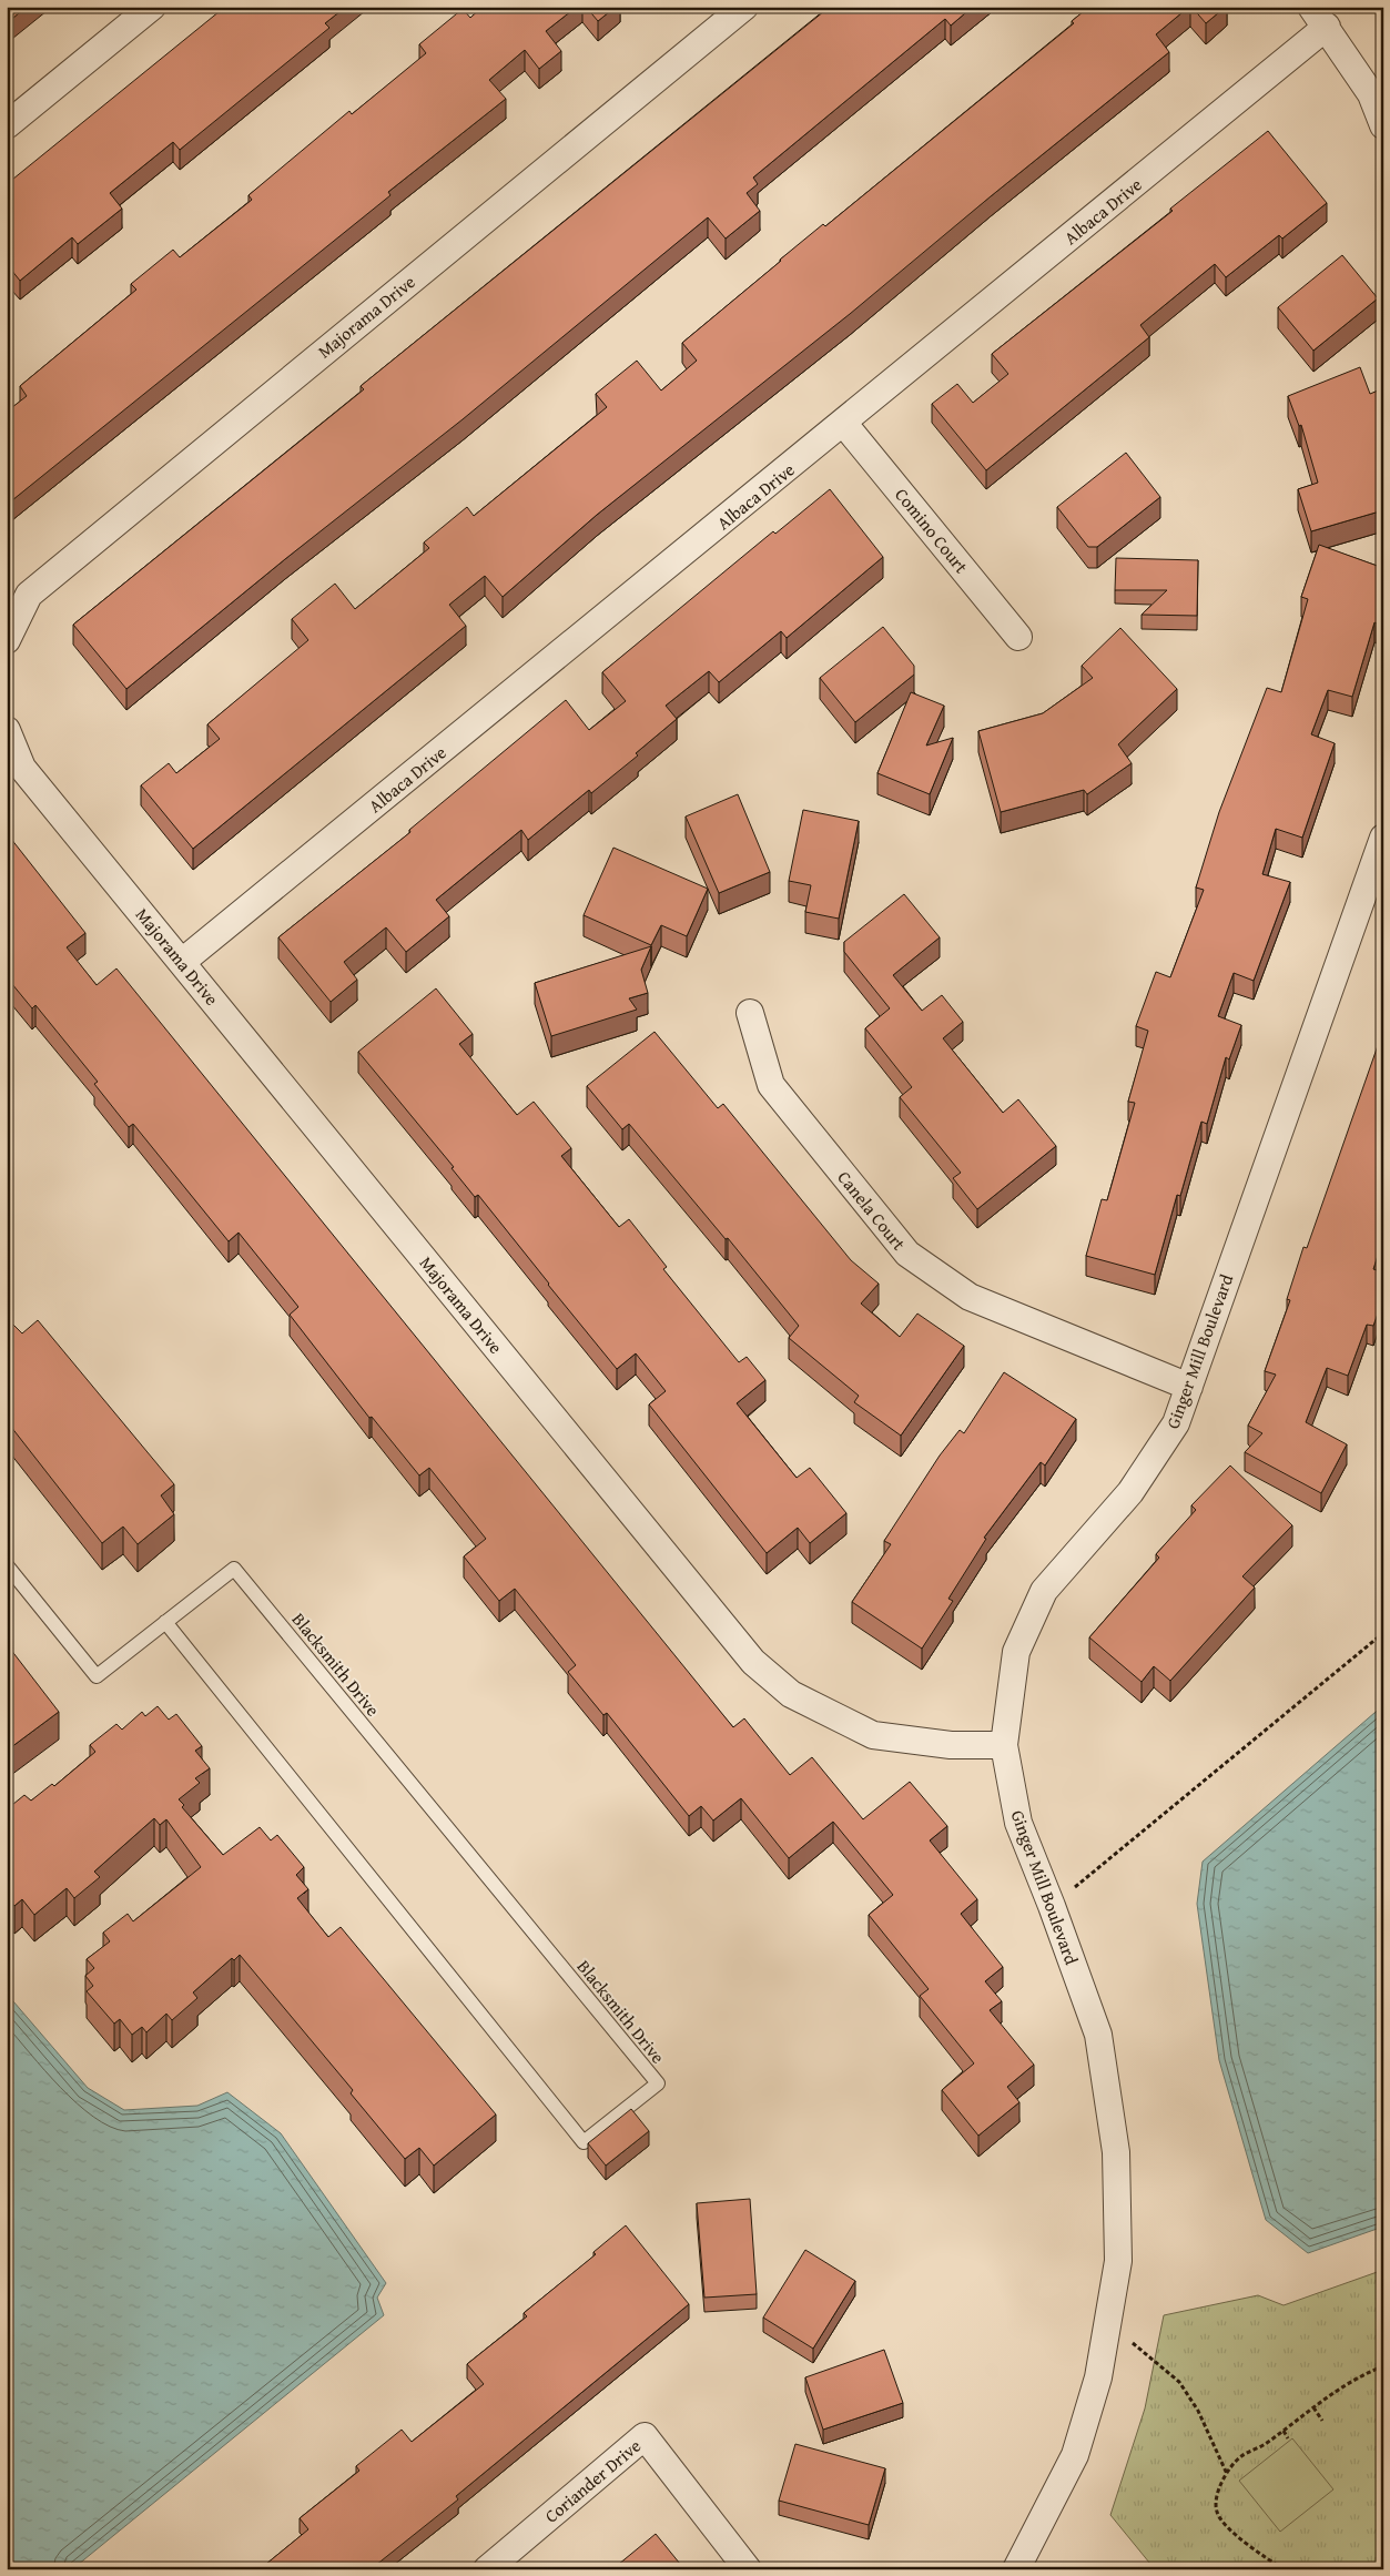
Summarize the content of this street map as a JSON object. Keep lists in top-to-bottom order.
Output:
{
  "streets": {
    "street": [
      "Albaca Drive",
      "Majorama Drive",
      "Comino Court",
      "Canela Court",
      "Ginger Mill Boulevard",
      "Coriander Drive"
    ],
    "lane": ["Blacksmith Drive"]
  },
  "crossings": [
    ["Albaca Drive", "Majorama Drive"],
    ["Albaca Drive", "Comino Court"],
    ["Majorama Drive", "Ginger Mill Boulevard"],
    ["Canela Court", "Ginger Mill Boulevard"]
  ]
}
